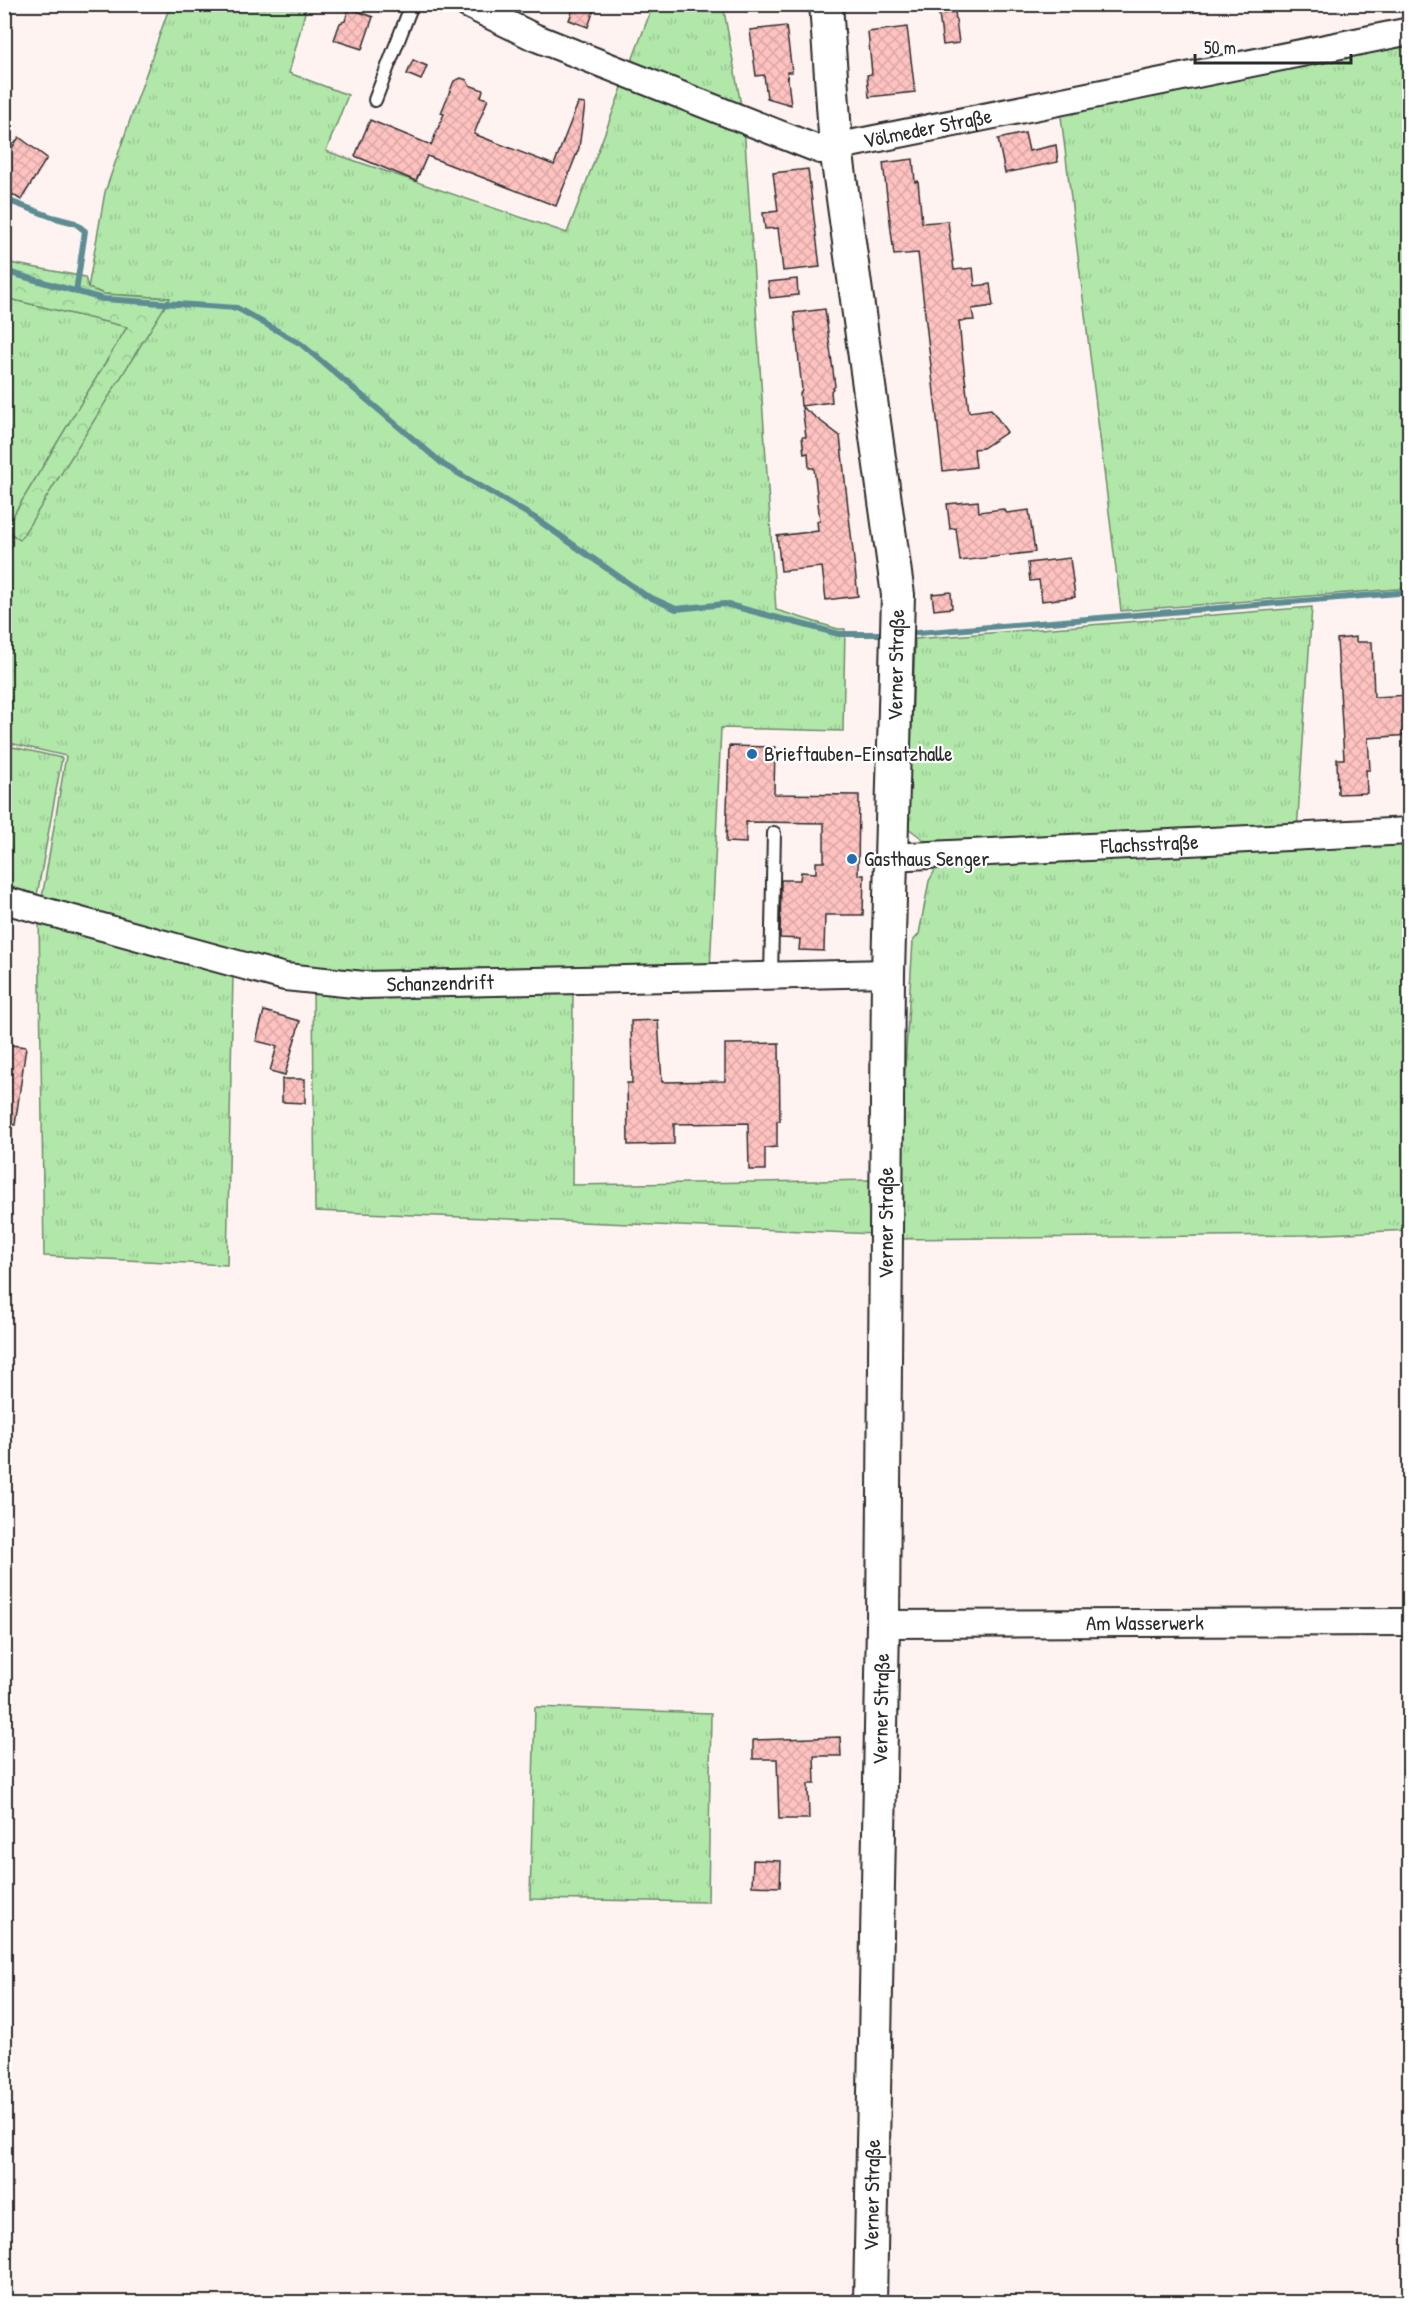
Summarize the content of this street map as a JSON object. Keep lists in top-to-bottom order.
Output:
{
  "streets": {
    "street": [
      "Völmeder Straße",
      "Verner Straße",
      "Flachsstraße",
      "Schanzendrift",
      "Am Wasserwerk"
    ]
  },
  "crossings": [
    ["Völmeder Straße", "Verner Straße"],
    ["Verner Straße", "Flachsstraße"],
    ["Verner Straße", "Schanzendrift"],
    ["Verner Straße", "Am Wasserwerk"]
  ],
  "places": ["Brieftauben-Einsatzhalle", "Gasthaus Senger"],
  "scale_bar": "50 m"
}
